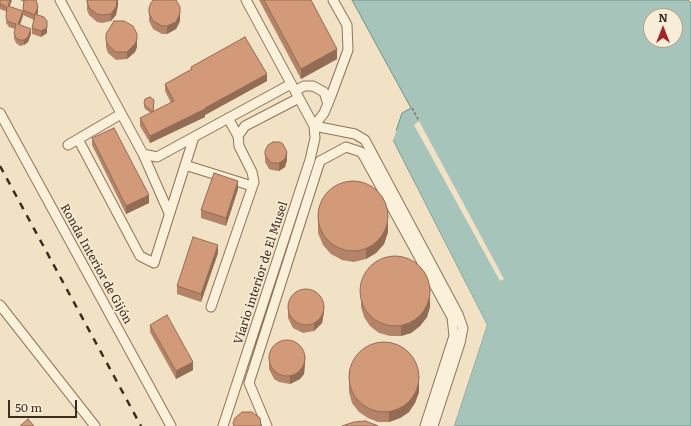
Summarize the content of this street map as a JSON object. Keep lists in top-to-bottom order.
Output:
{
  "streets": {
    "lane": ["Ronda Interior de Gijón", "Viario interior de El Musel"]
  },
  "scale_bar": "50 m",
  "north": "top"
}
